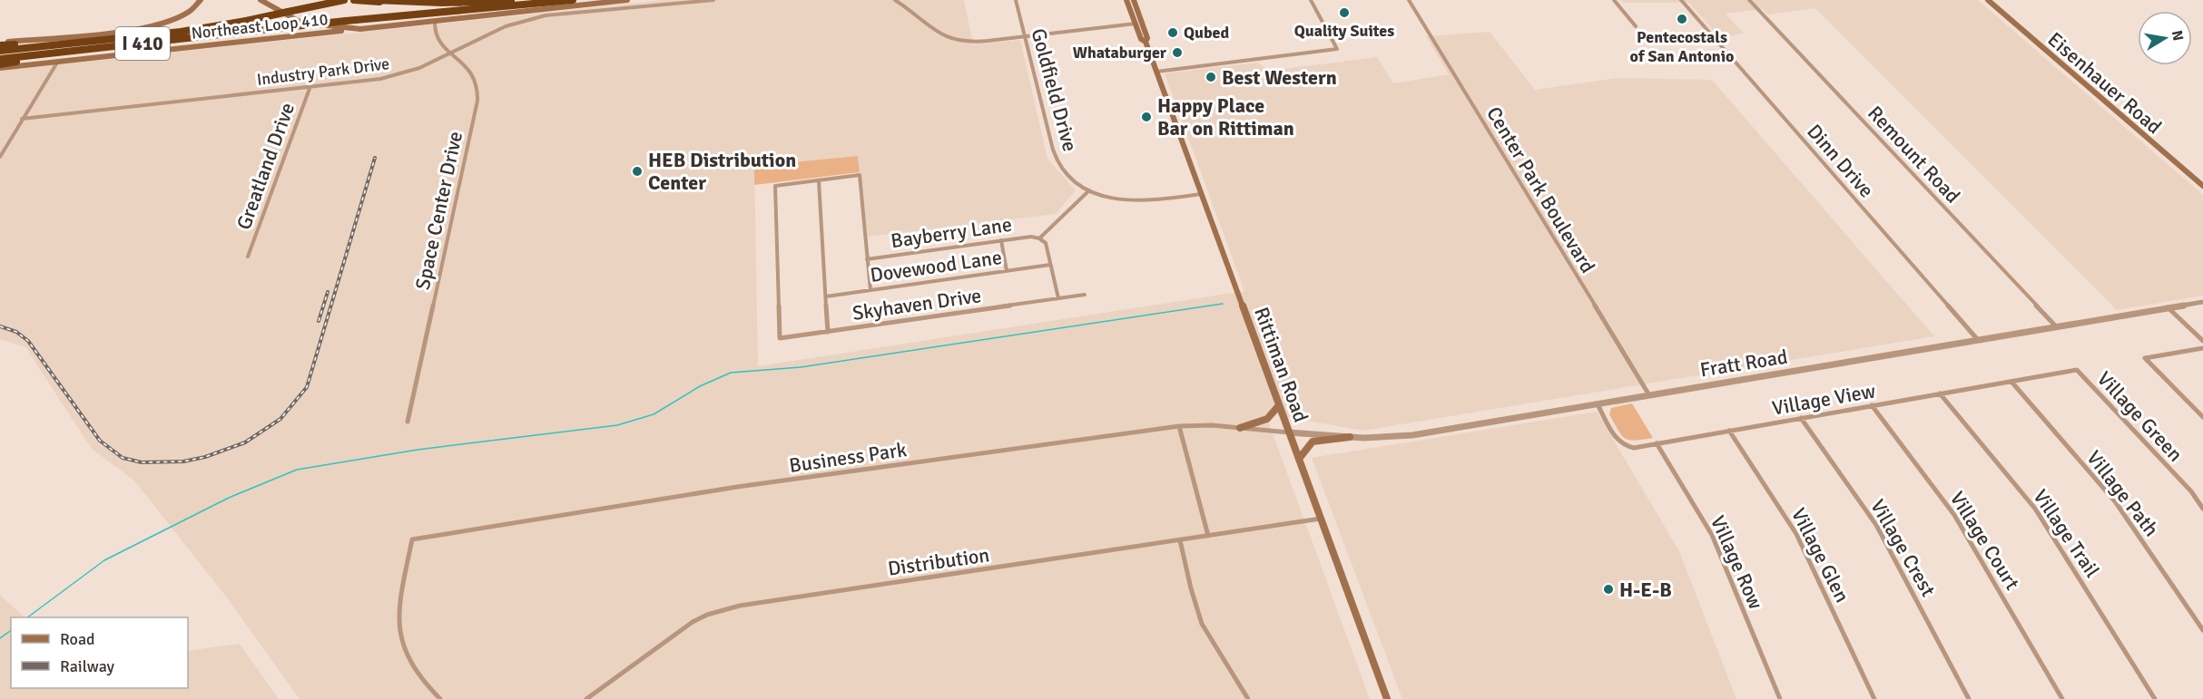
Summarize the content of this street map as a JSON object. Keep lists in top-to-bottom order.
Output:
{
  "streets": {
    "highway": ["I 410"],
    "main road": ["Northeast Loop 410", "Eisenhauer Road", "Rittiman Road"],
    "street": [
      "Industry Park Drive",
      "Goldfield Drive",
      "Remount Road",
      "Dinn Drive",
      "Greatland Drive",
      "Center Park Boulevard",
      "Space Center Drive",
      "Bayberry Lane",
      "Dovewood Lane",
      "Skyhaven Drive",
      "Fratt Road",
      "Village View",
      "Village Green",
      "Business Park",
      "Village Path",
      "Village Trail",
      "Village Court",
      "Village Crest",
      "Village Glen",
      "Distribution",
      "Village Row"
    ]
  },
  "crossings": [
    ["Industry Park Drive", "Greatland Drive"],
    ["Industry Park Drive", "Space Center Drive"],
    ["Goldfield Drive", "Rittiman Road"],
    ["Remount Road", "Fratt Road"],
    ["Dinn Drive", "Fratt Road"],
    ["Center Park Boulevard", "Fratt Road"],
    ["Fratt Road", "Rittiman Road"],
    ["Fratt Road", "Village View"],
    ["Fratt Road", "Business Park"],
    ["Rittiman Road", "Business Park"],
    ["Rittiman Road", "Distribution"],
    ["Village View", "Village Green"],
    ["Village View", "Village Path"],
    ["Village View", "Village Trail"],
    ["Village View", "Village Court"],
    ["Village View", "Village Crest"],
    ["Village View", "Village Glen"],
    ["Village View", "Village Row"]
  ],
  "places": [
    "Quality Suites",
    "Pentecostals of San Antonio",
    "Qubed",
    "Whataburger",
    "Best Western",
    "Happy Place Bar on Rittiman",
    "HEB Distribution Center",
    "H-E-B"
  ],
  "legend": ["Road", "Railway"],
  "north": "right"
}
